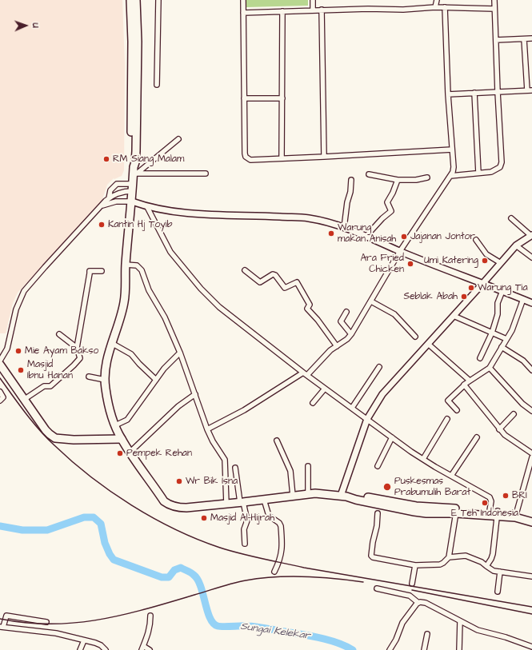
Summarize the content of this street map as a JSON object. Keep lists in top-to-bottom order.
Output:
{
  "water": ["Sungai Kelekar"],
  "places": [
    "RM Siang Malam",
    "Kantin Hj Toyib",
    "Warung makan Anisah",
    "Jajanan Jontor",
    "Umi Katering",
    "Ara Fried Chicken",
    "Warung Tia",
    "Seblak Abah",
    "Mie Ayam Bakso",
    "Masjid Ibnu Hanan",
    "Pempek Rehan",
    "Wr Bik Isna",
    "Puskesmas Prabumulih Barat",
    "BRI",
    "E Teh Indonesia",
    "Masjid Al-Hijrah"
  ],
  "north": "right"
}
